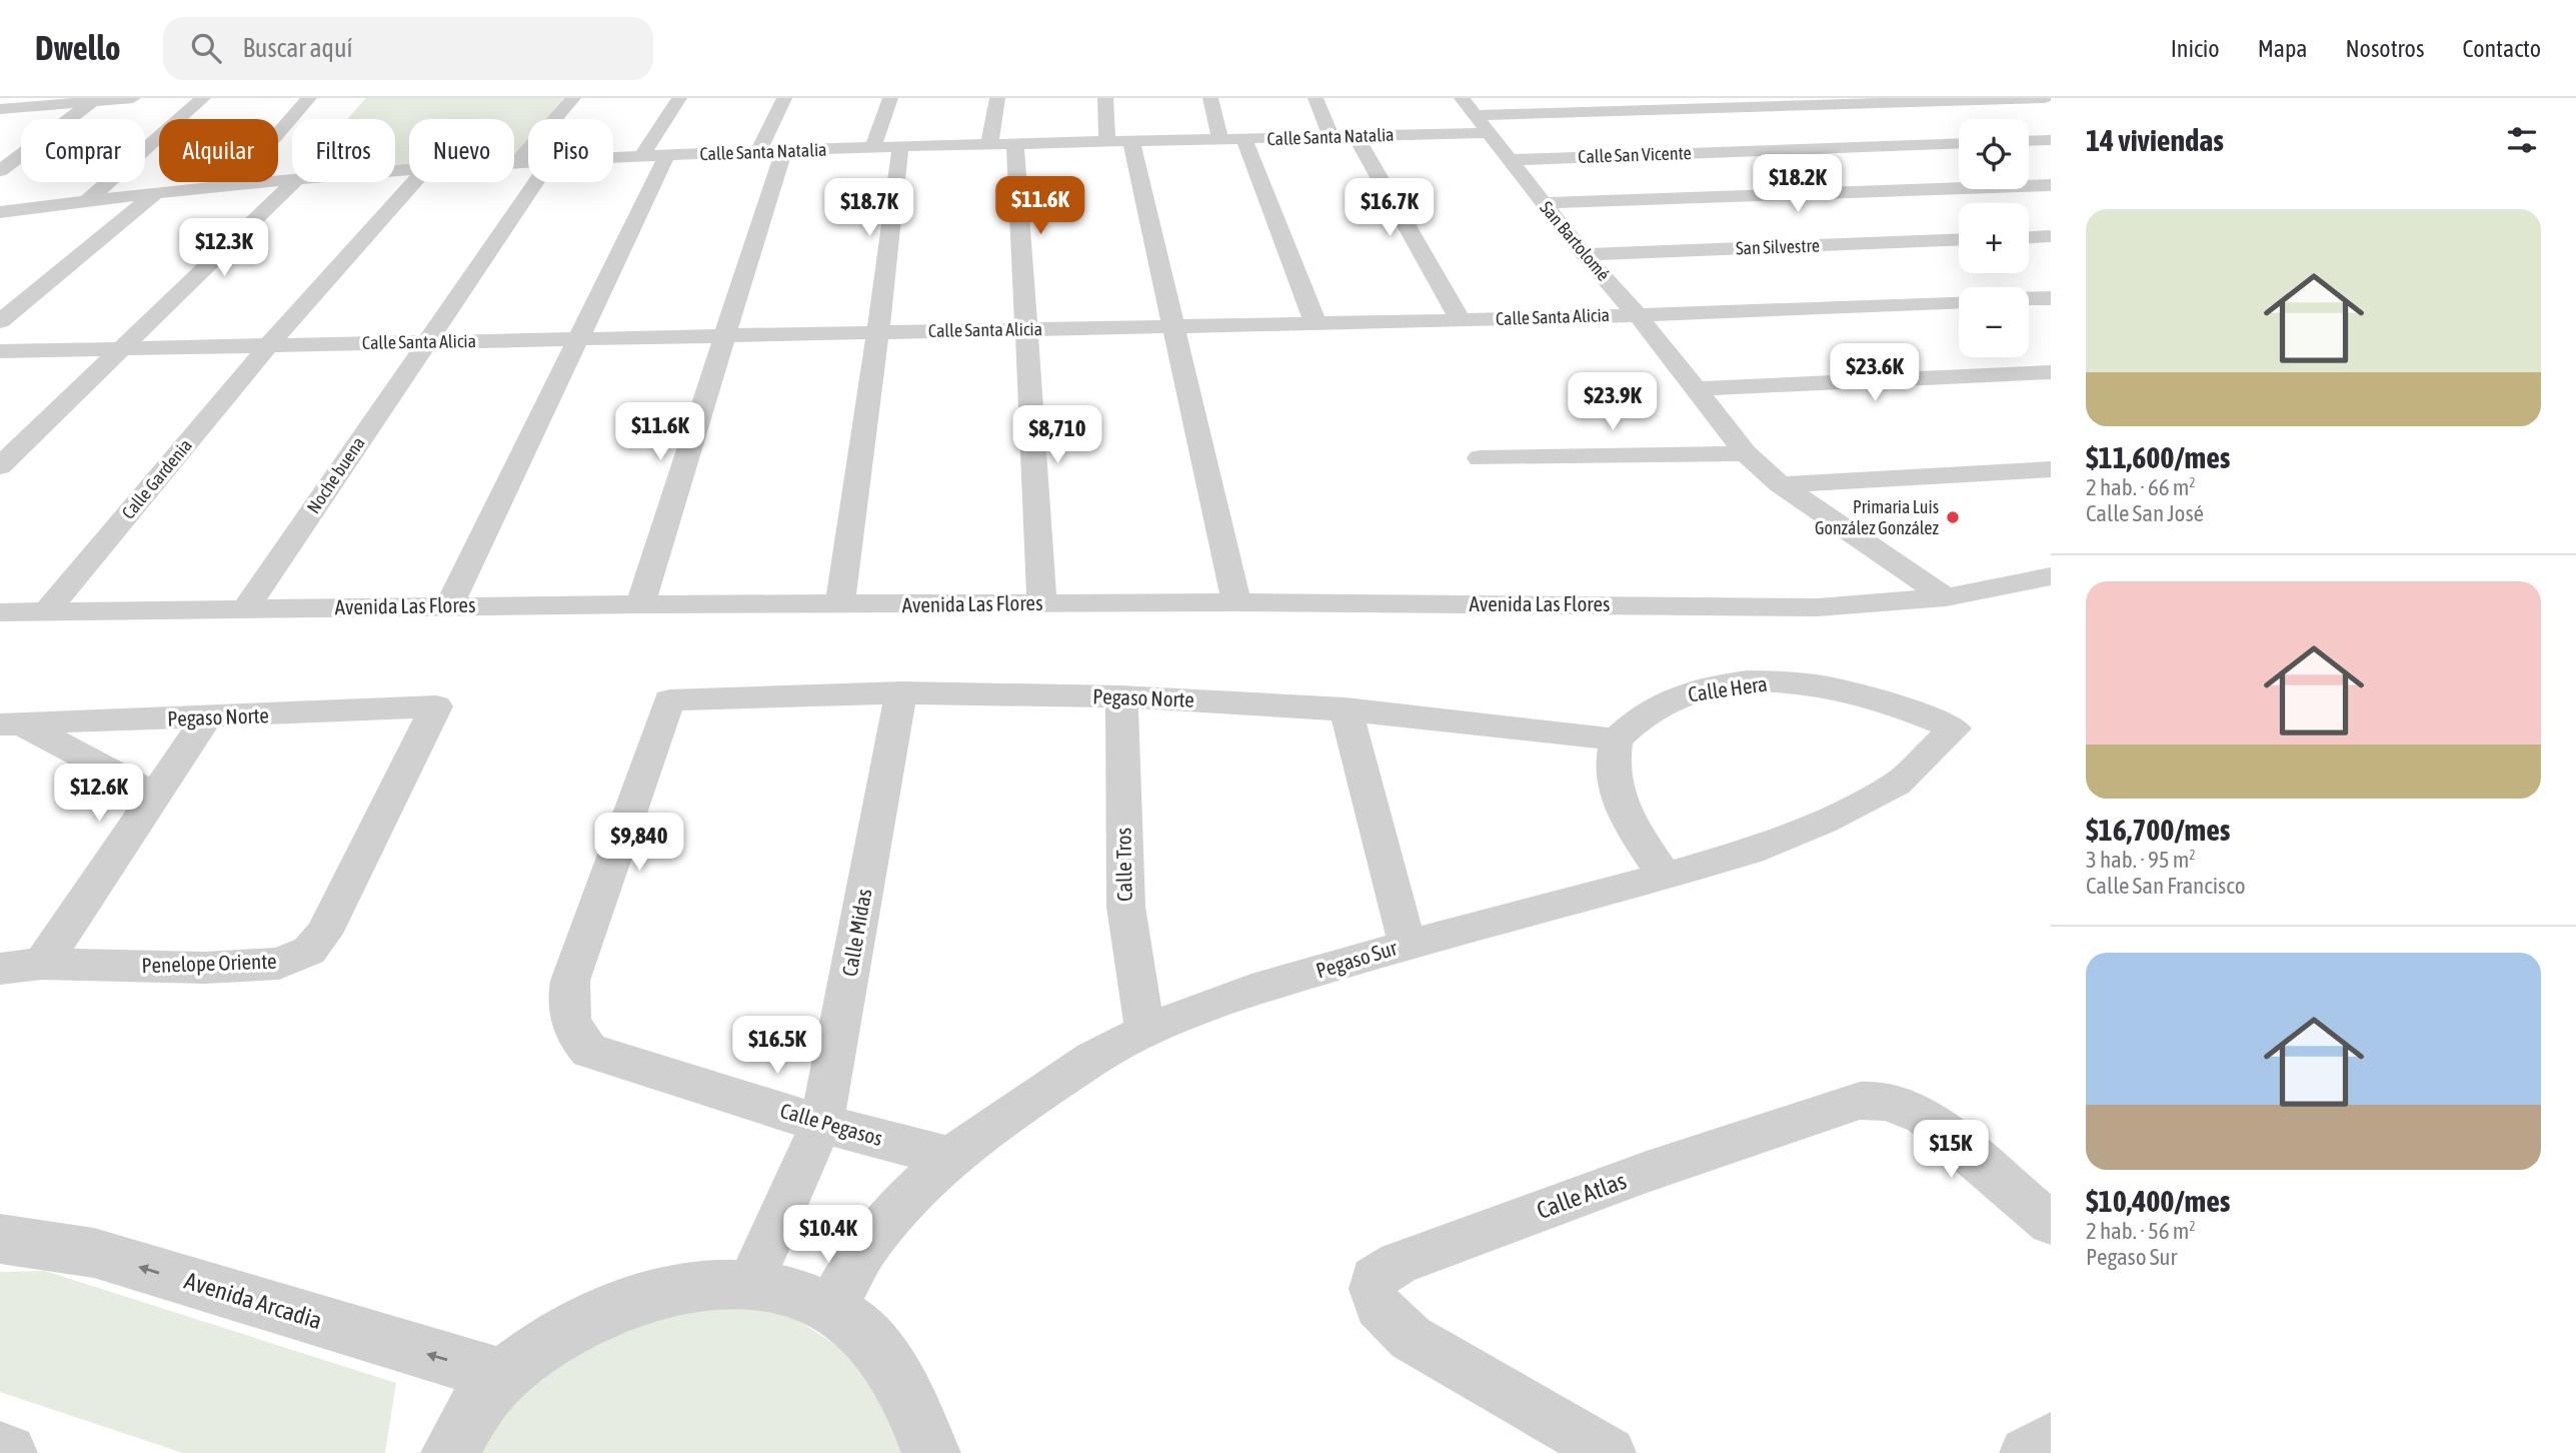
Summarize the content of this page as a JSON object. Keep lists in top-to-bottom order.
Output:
{
  "streets": {
    "street": [
      "Calle Santa Natalia",
      "Calle San Vicente",
      "San Bartolomé",
      "San Silvestre",
      "Calle Santa Alicia",
      "Noche buena",
      "Calle Gardenia",
      "Avenida Las Flores",
      "Calle Hera",
      "Pegaso Norte",
      "Calle Tros",
      "Calle Midas",
      "Pegaso Sur",
      "Penelope Oriente",
      "Calle Pegasos",
      "Calle Atlas",
      "Avenida Arcadia"
    ]
  },
  "crossings": [
    ["Calle Santa Natalia", "San Bartolomé"],
    ["Calle San Vicente", "San Bartolomé"],
    ["San Bartolomé", "San Silvestre"],
    ["San Bartolomé", "Calle Santa Alicia"],
    ["San Bartolomé", "Avenida Las Flores"],
    ["Calle Santa Alicia", "Noche buena"],
    ["Calle Santa Alicia", "Calle Gardenia"],
    ["Noche buena", "Avenida Las Flores"],
    ["Calle Gardenia", "Avenida Las Flores"],
    ["Calle Hera", "Pegaso Norte"],
    ["Calle Hera", "Pegaso Sur"],
    ["Pegaso Norte", "Calle Tros"],
    ["Pegaso Norte", "Calle Midas"],
    ["Pegaso Norte", "Penelope Oriente"],
    ["Pegaso Norte", "Calle Pegasos"],
    ["Calle Tros", "Pegaso Sur"],
    ["Calle Midas", "Calle Pegasos"],
    ["Pegaso Sur", "Calle Pegasos"]
  ],
  "one_way": ["Avenida Arcadia"],
  "places": ["Primaria Luis González González"],
  "page": {
    "header": "Dwello",
    "search": "Buscar aquí",
    "nav": [
      "Inicio",
      "Mapa",
      "Nosotros",
      "Contacto"
    ],
    "heading": "14 viviendas",
    "map_buttons": ["+", "−"],
    "chip": [
      "Comprar",
      "Alquilar",
      "Filtros",
      "Nuevo",
      "Piso"
    ],
    "price": [
      "$18.2K",
      "$11.6K",
      "$18.7K",
      "$16.7K",
      "$12.3K",
      "$23.6K",
      "$23.9K",
      "$11.6K",
      "$8,710",
      "$12.6K",
      "$9,840",
      "$16.5K",
      "$15K",
      "$10.4K"
    ],
    "list": [
      {
        "name": "$11,600/mes",
        "note": "2 hab. · 66 m² · Calle San José"
      },
      {
        "name": "$16,700/mes",
        "note": "3 hab. · 95 m² · Calle San Francisco"
      },
      {
        "name": "$10,400/mes",
        "note": "2 hab. · 56 m² · Pegaso Sur"
      }
    ]
  }
}
